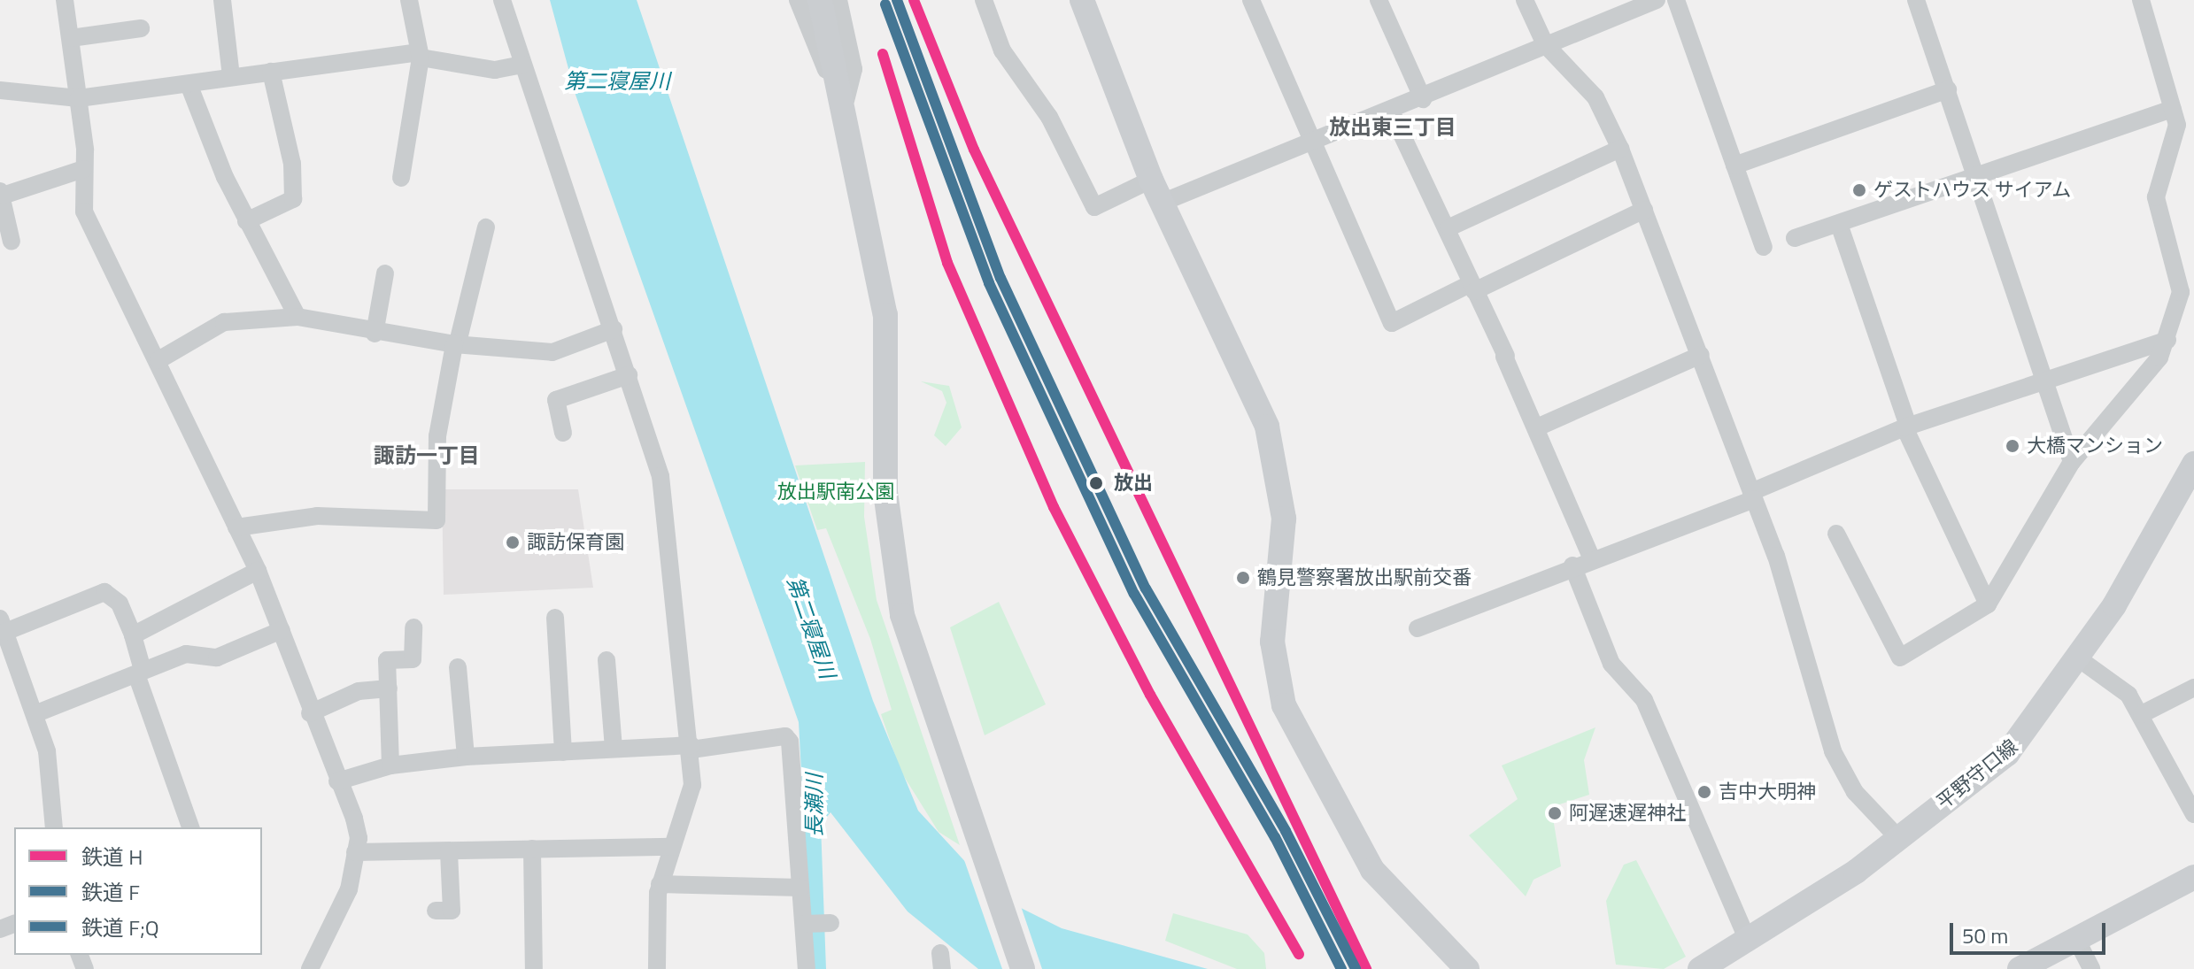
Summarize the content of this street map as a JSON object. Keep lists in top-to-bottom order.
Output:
{
  "streets": {
    "street": ["平野守口線"]
  },
  "districts": ["放出東三丁目", "諏訪一丁目"],
  "water": ["第二寝屋川", "長瀬川"],
  "parks": ["放出駅南公園"],
  "places": [
    "ゲストハウス サイアム",
    "大橋マンション",
    "放出",
    "諏訪保育園",
    "鶴見警察署放出駅前交番",
    "吉中大明神",
    "阿遅速遅神社"
  ],
  "lines": ["rail line H", "rail line F", "rail line F;Q"],
  "legend": ["鉄道 H", "鉄道 F", "鉄道 F;Q"],
  "scale_bar": "50 m"
}
